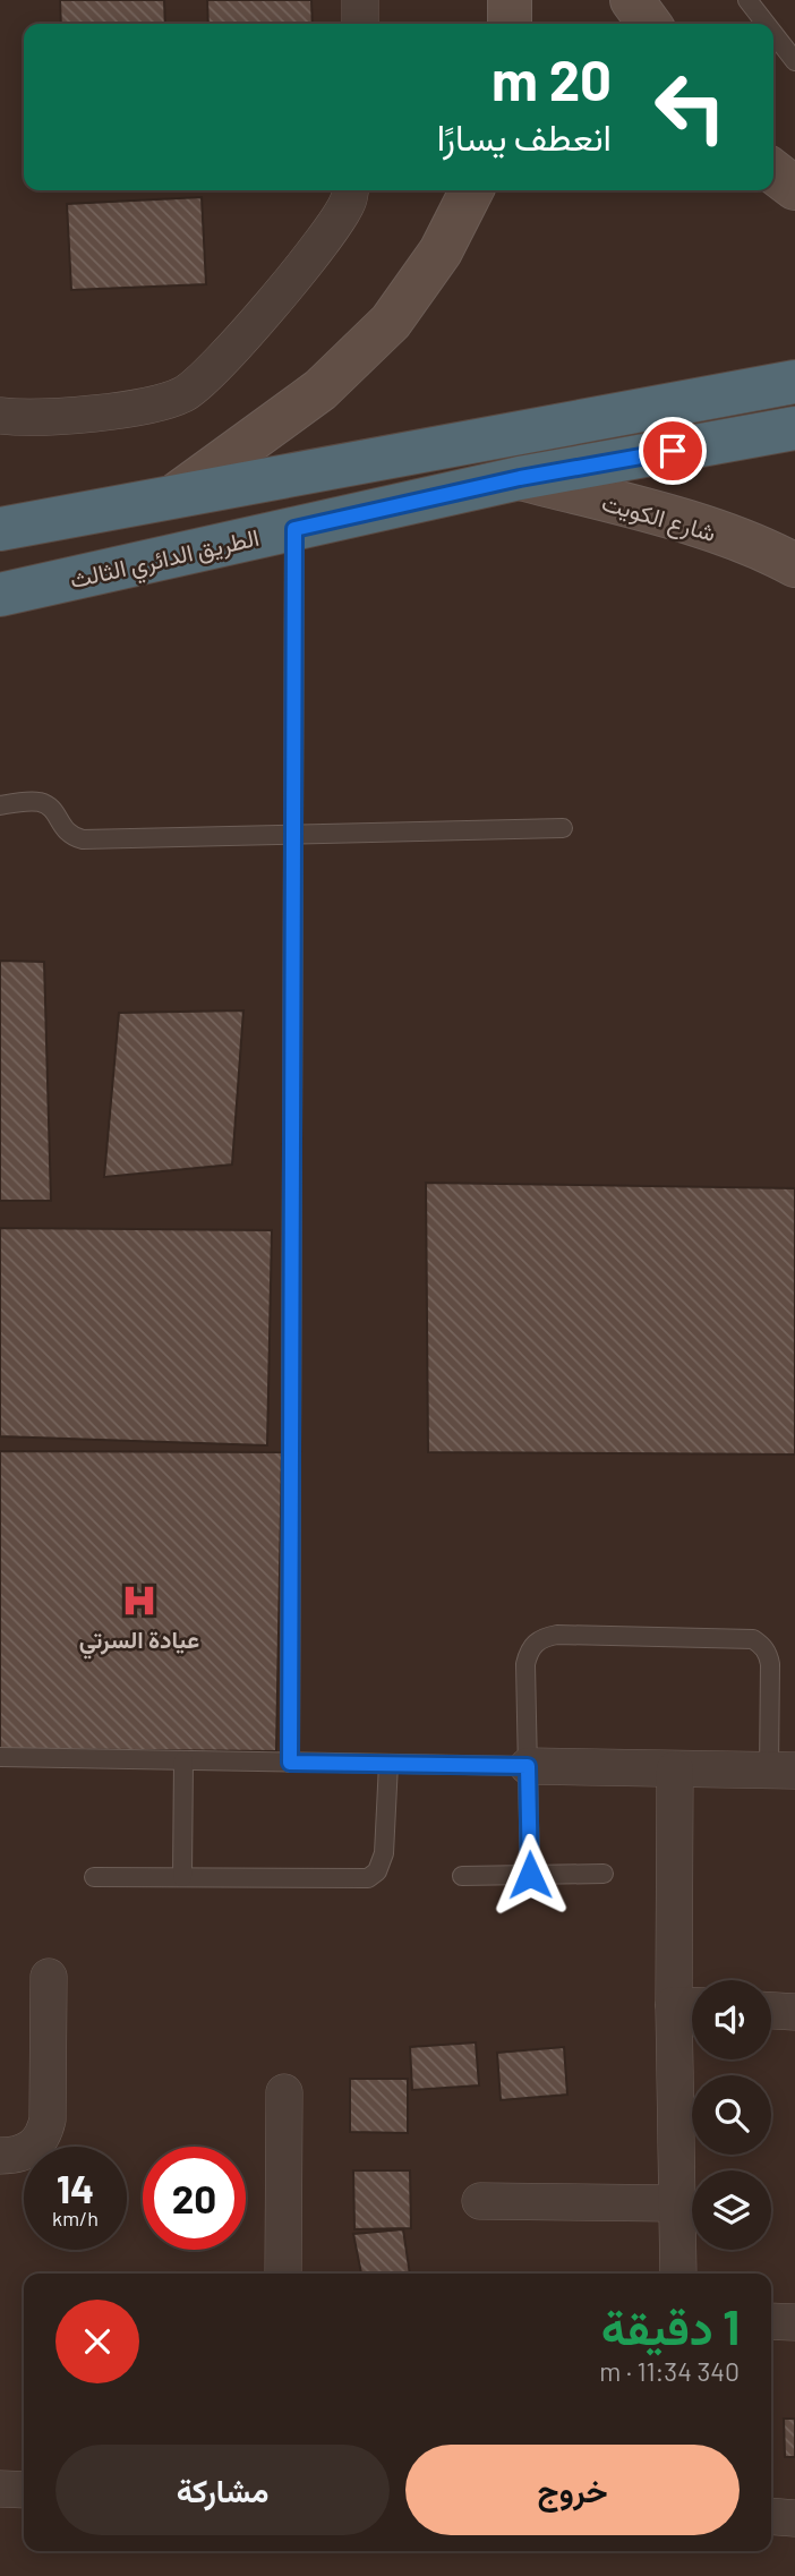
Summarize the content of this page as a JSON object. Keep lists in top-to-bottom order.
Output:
{
  "streets": {
    "highway": ["الطريق الدائري الثالث"],
    "main road": ["شارع الكويت"]
  },
  "crossings": [
    ["شارع الكويت", "الطريق الدائري الثالث"]
  ],
  "places": {
    "hospital": ["عيادة السرتي"]
  },
  "page": {
    "turn": ["20 m", "انعطف يسارًا"],
    "speed": "14 km/h",
    "limit": "20",
    "heading": ["1 دقيقة", "340 m · 11:34"],
    "buttons": ["خروج", "مشاركة"]
  }
}
